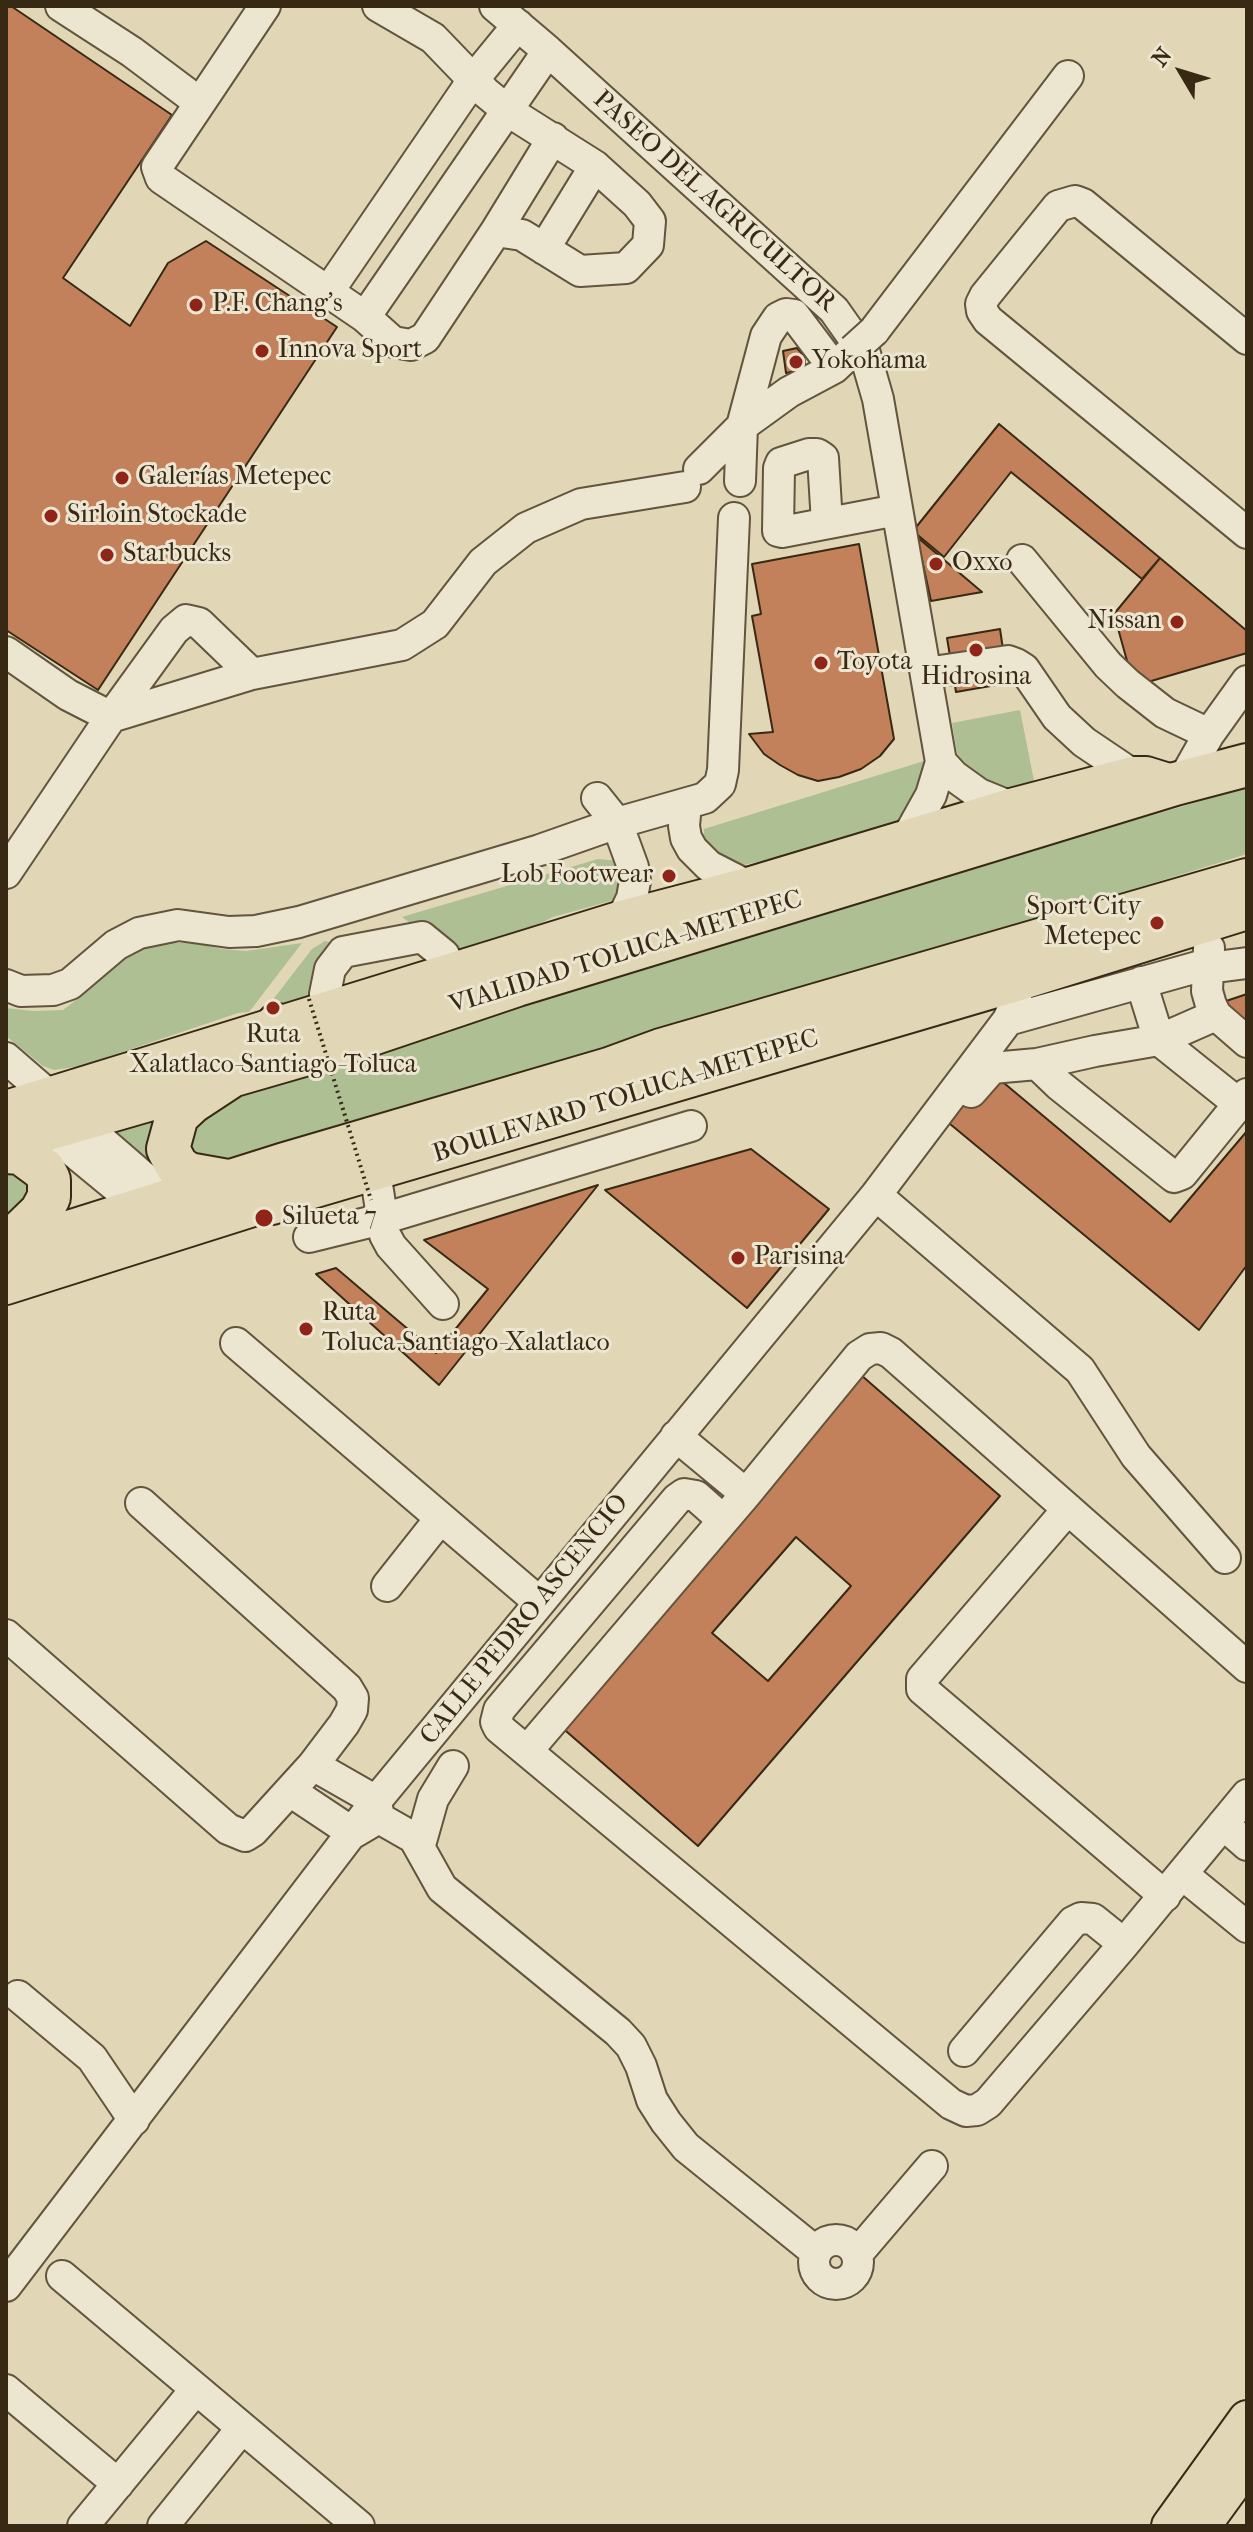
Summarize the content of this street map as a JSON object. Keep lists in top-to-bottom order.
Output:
{
  "streets": {
    "highway": ["VIALIDAD TOLUCA-METEPEC"],
    "main road": ["BOULEVARD TOLUCA-METEPEC"],
    "street": ["PASEO DEL AGRICULTOR", "CALLE PEDRO ASCENCIO"]
  },
  "places": [
    "P.F. Chang's",
    "Innova Sport",
    "Yokohama",
    "Galerías Metepec",
    "Sirloin Stockade",
    "Starbucks",
    "Oxxo",
    "Nissan",
    "Hidrosina",
    "Toyota",
    "Lob Footwear",
    "Sport City Metepec",
    "Ruta Xalatlaco-Santiago-Toluca",
    "Silueta 7",
    "Parisina",
    "Ruta Toluca-Santiago-Xalatlaco"
  ],
  "north": "top left"
}
